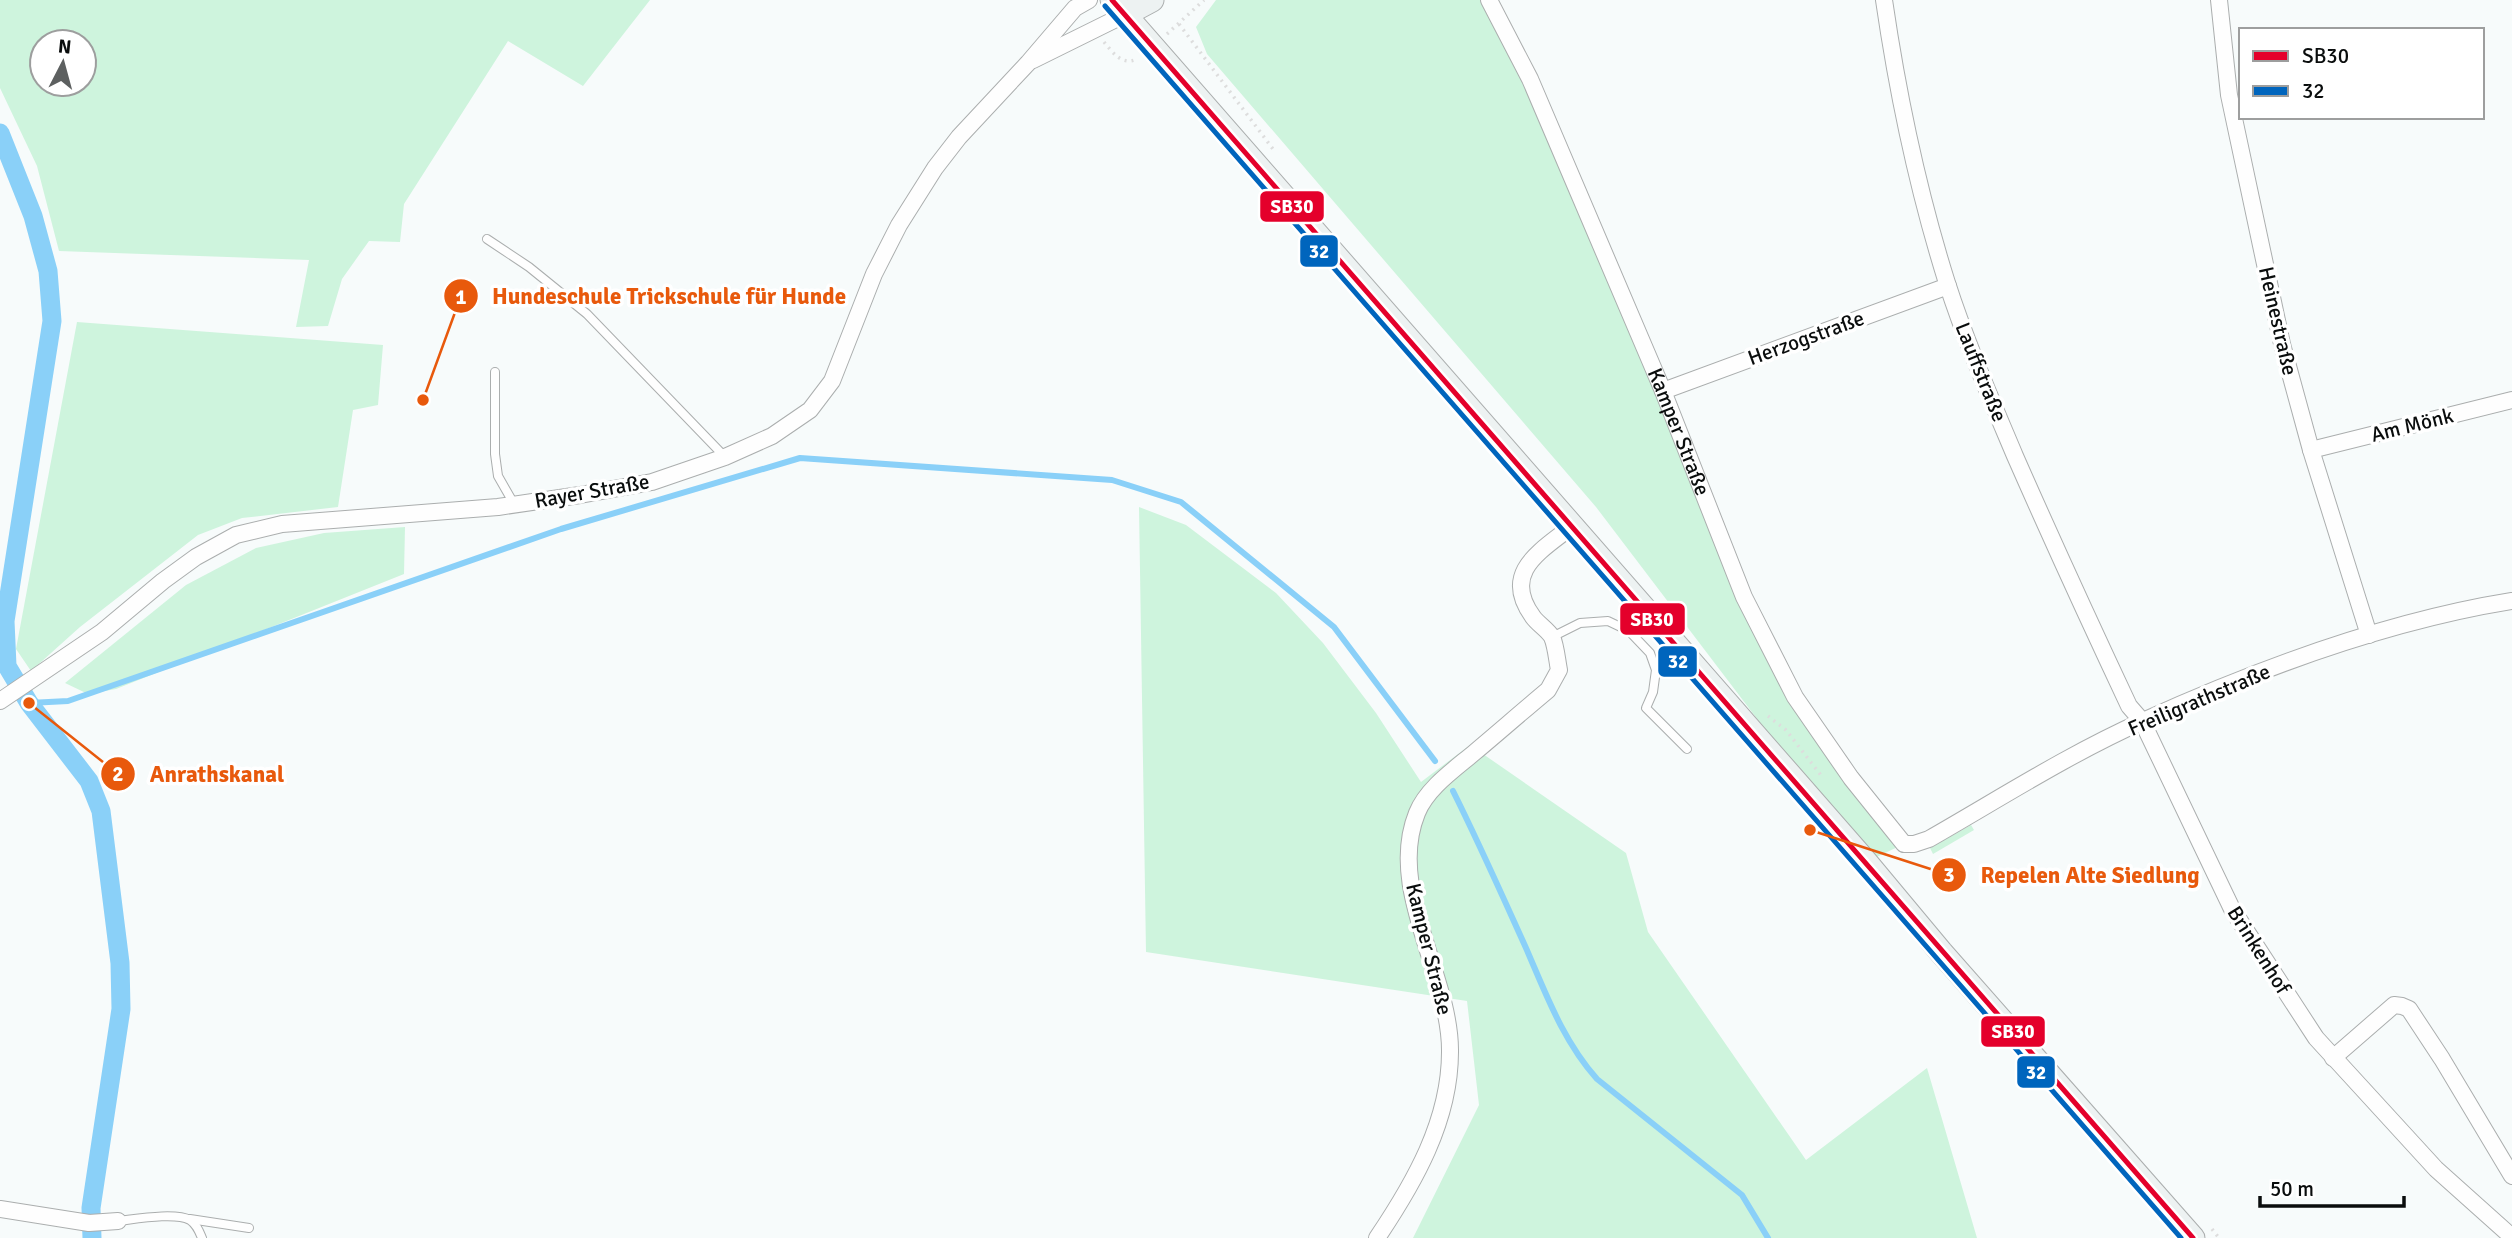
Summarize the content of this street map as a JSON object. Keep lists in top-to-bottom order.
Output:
{
  "streets": {
    "street": [
      "Heinestraße",
      "Herzogstraße",
      "Lauffstraße",
      "Am Mönk",
      "Kamper Straße",
      "Rayer Straße",
      "Freiligrathstraße",
      "Brinkenhof"
    ]
  },
  "crossings": [
    ["Heinestraße", "Am Mönk"],
    ["Heinestraße", "Freiligrathstraße"],
    ["Herzogstraße", "Lauffstraße"],
    ["Herzogstraße", "Kamper Straße"],
    ["Lauffstraße", "Freiligrathstraße"],
    ["Lauffstraße", "Brinkenhof"],
    ["Kamper Straße", "Freiligrathstraße"],
    ["Freiligrathstraße", "Brinkenhof"]
  ],
  "places": ["Hundeschule Trickschule für Hunde", "Anrathskanal", "Repelen Alte Siedlung"],
  "lines": ["transit line SB30", "transit line 32"],
  "legend": ["SB30", "32"],
  "scale_bar": "50 m",
  "north": "top"
}
